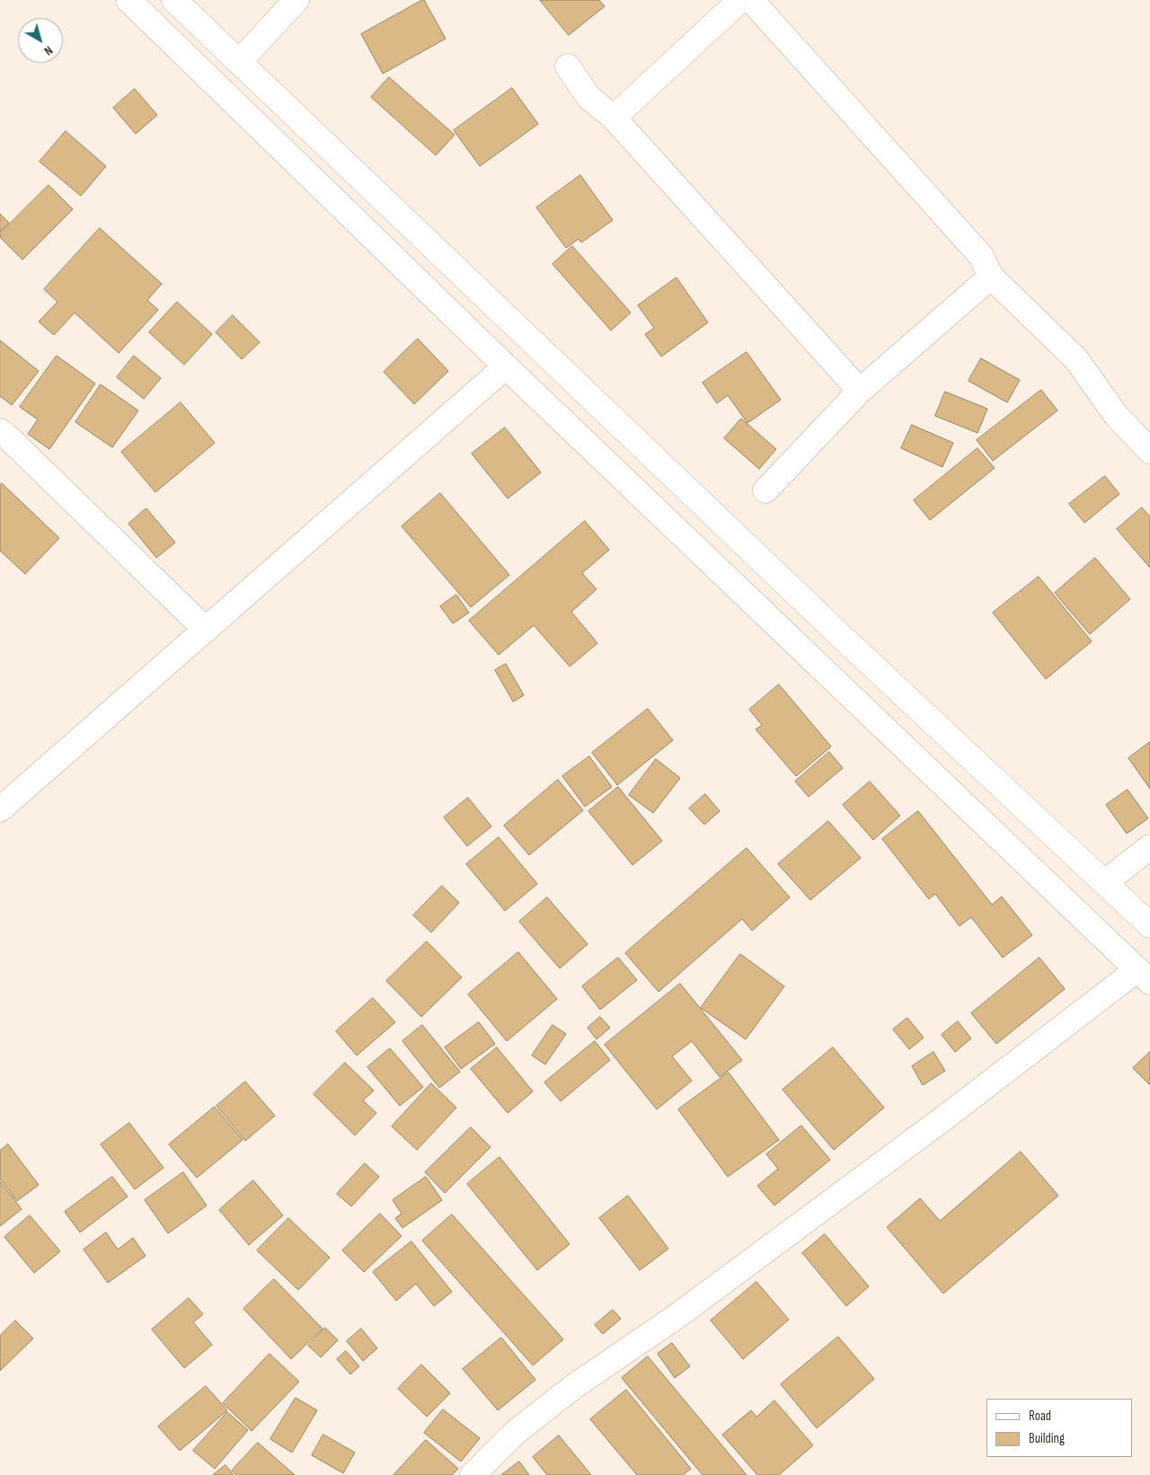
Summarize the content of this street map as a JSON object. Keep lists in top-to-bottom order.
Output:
{
  "legend": ["Road", "Building"],
  "north": "bottom right"
}
